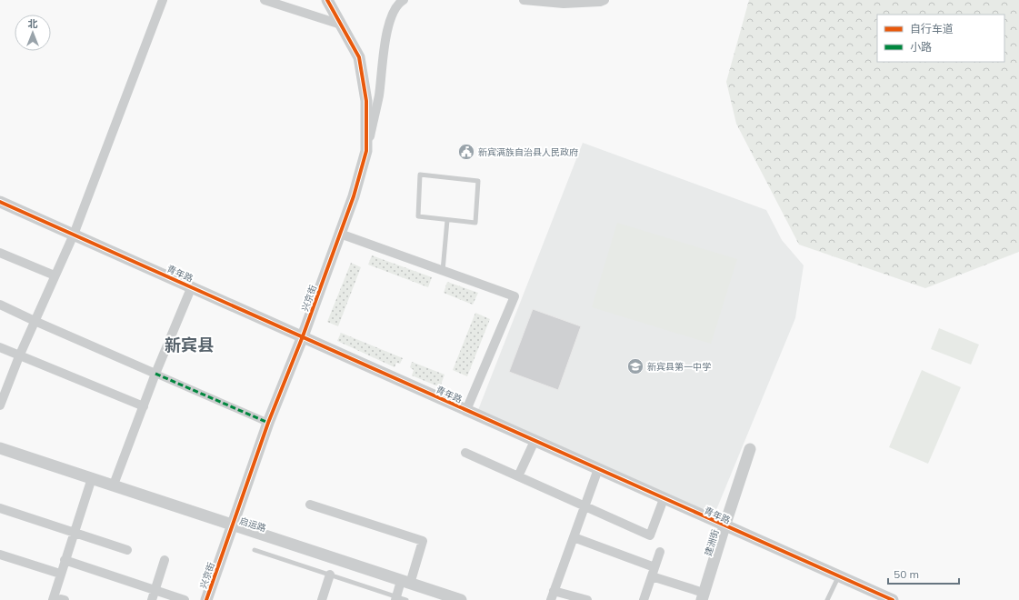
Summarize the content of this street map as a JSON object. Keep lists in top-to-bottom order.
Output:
{
  "streets": {
    "street": [
      "青年路",
      "兴京街",
      "启运路",
      "建洲街"
    ]
  },
  "crossings": [
    ["青年路", "兴京街"],
    ["青年路", "建洲街"],
    ["兴京街", "启运路"]
  ],
  "districts": ["新宾县"],
  "places": {
    "public building": ["新宾满族自治县人民政府"],
    "school or university": ["新宾县第一中学"]
  },
  "legend": ["自行车道", "小路"],
  "scale_bar": "50 m",
  "north": "top"
}
